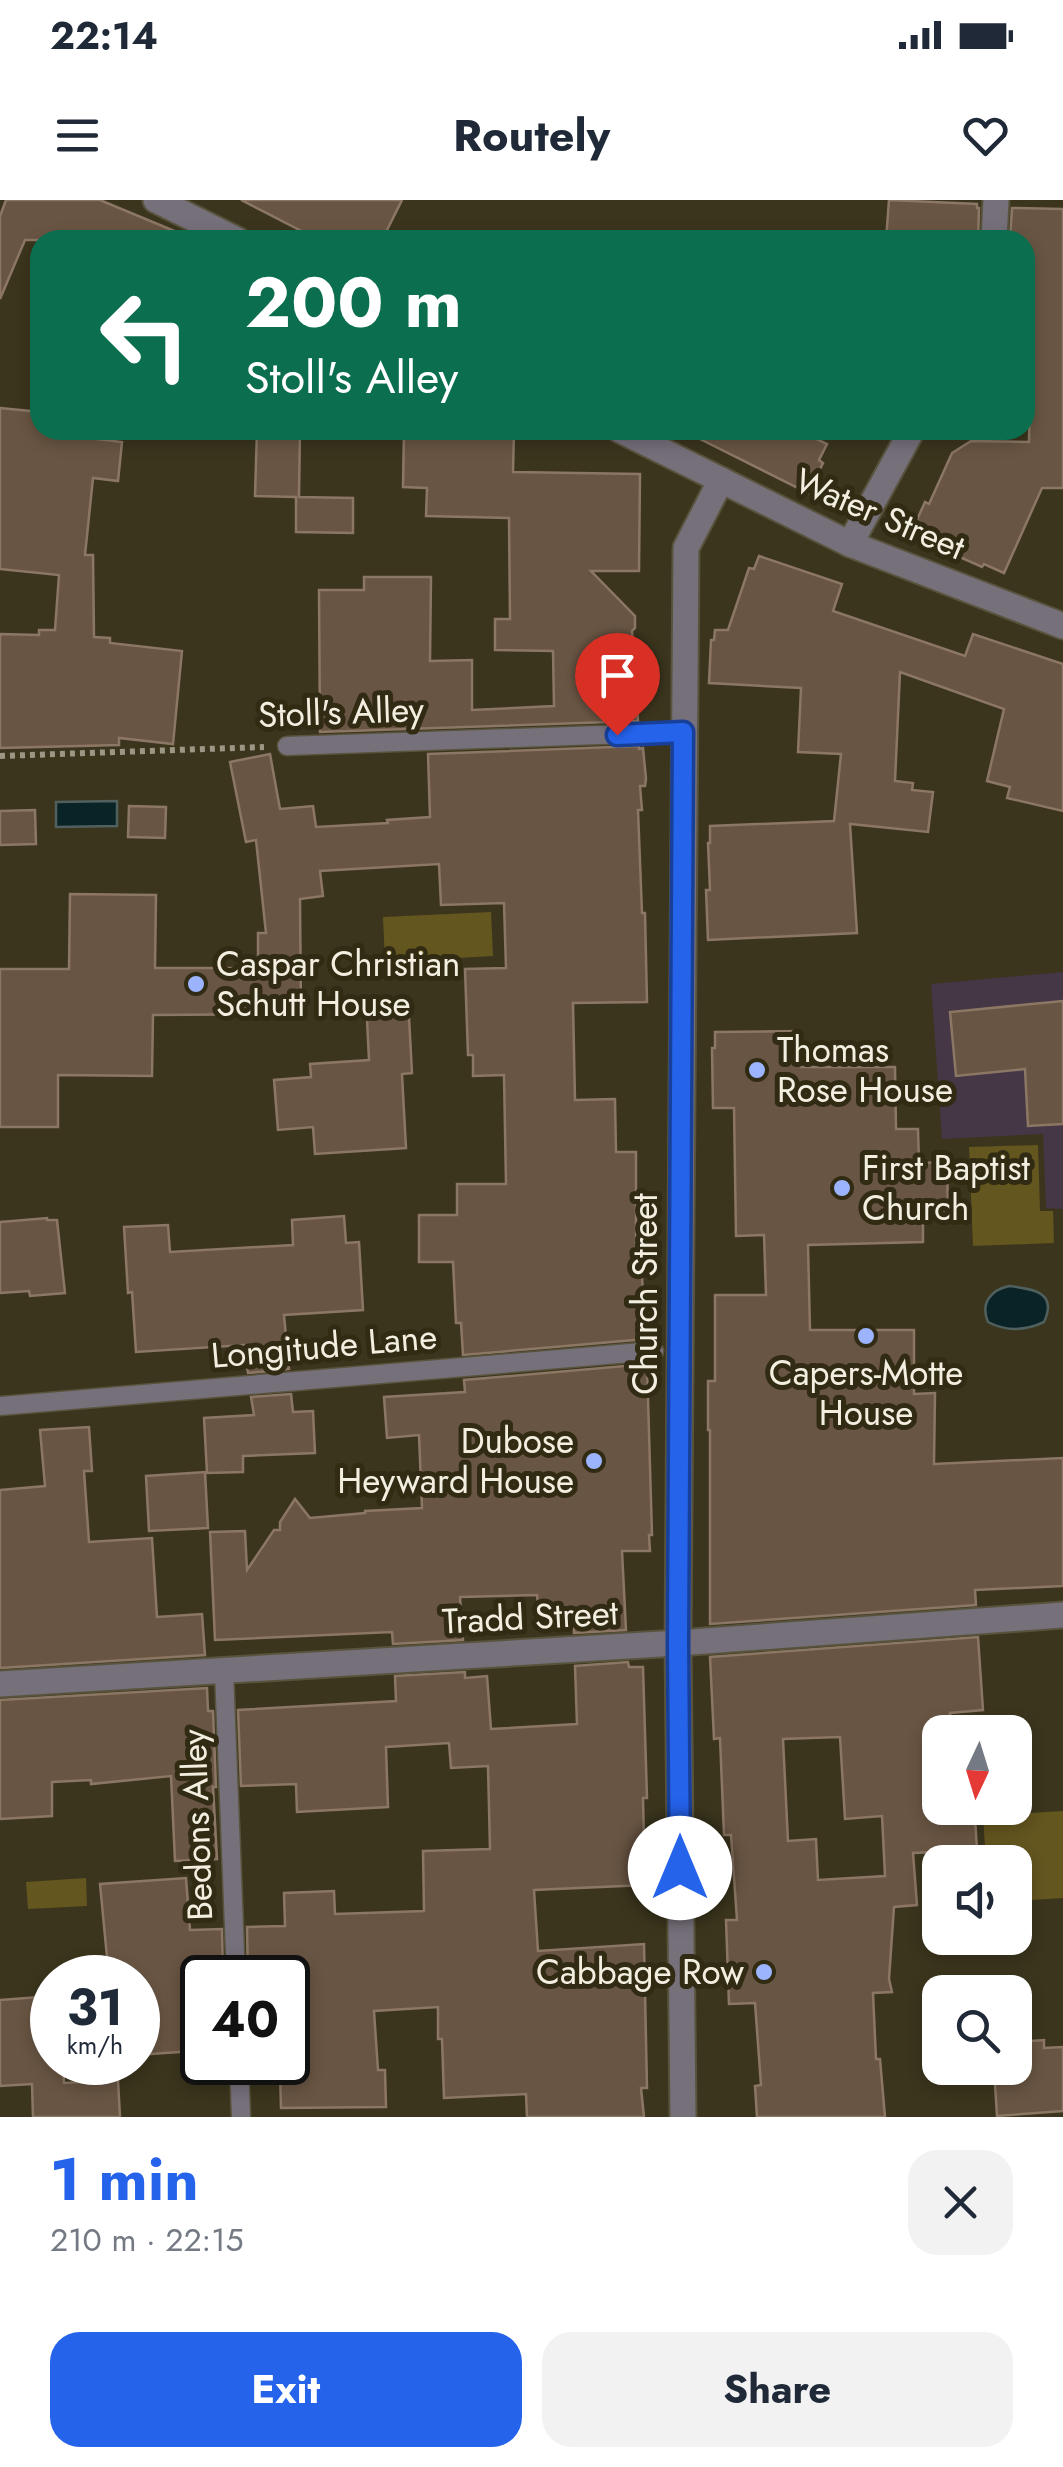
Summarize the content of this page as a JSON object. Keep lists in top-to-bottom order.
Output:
{
  "streets": {
    "street": ["Water Street", "Church Street", "Tradd Street"],
    "lane": ["Stoll's Alley", "Longitude Lane", "Bedons Alley"]
  },
  "crossings": [
    ["Water Street", "Church Street"],
    ["Stoll's Alley", "Church Street"],
    ["Church Street", "Tradd Street"],
    ["Tradd Street", "Bedons Alley"]
  ],
  "places": [
    "Caspar Christian Schutt House",
    "Thomas Rose House",
    "First Baptist Church",
    "Capers-Motte House",
    "Dubose Heyward House",
    "Cabbage Row"
  ],
  "north": "bottom",
  "page": {
    "status": "22:14",
    "header": "Routely",
    "turn": ["200 m", "Stoll's Alley"],
    "speed": "31 km/h",
    "limit": "40",
    "heading": ["1 min", "210 m · 22:15"],
    "buttons": ["Exit", "Share"]
  }
}
